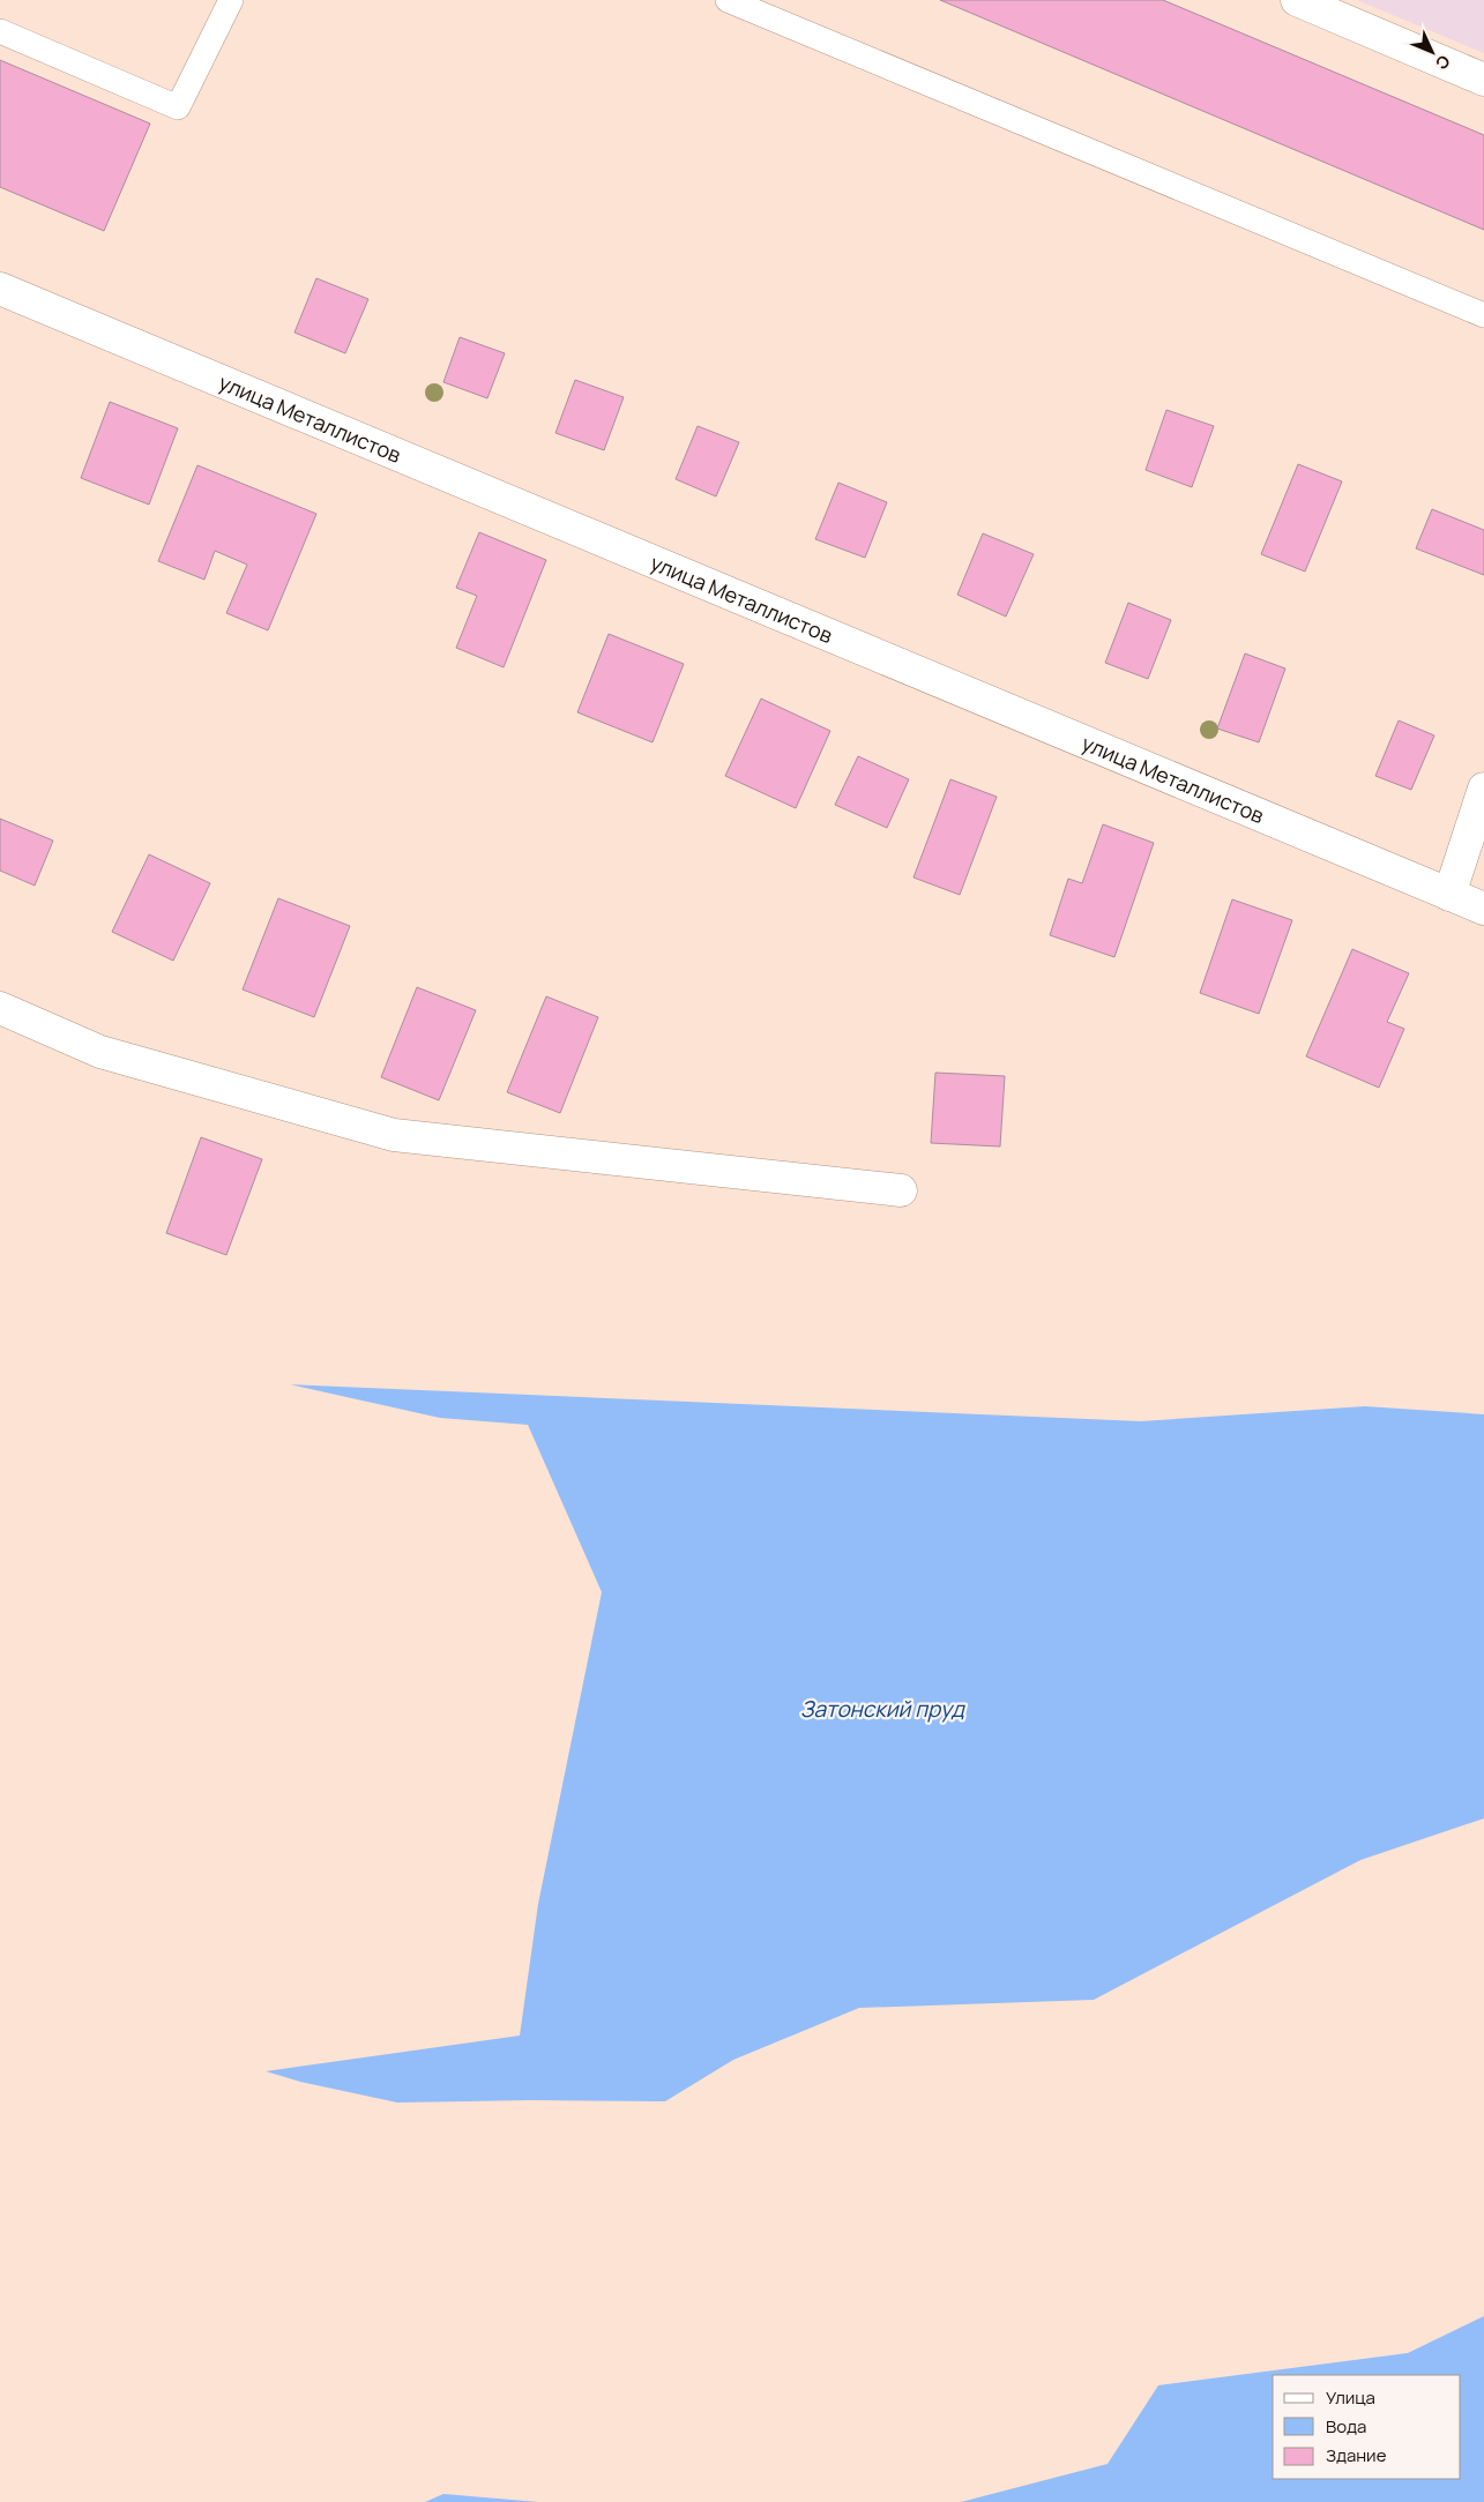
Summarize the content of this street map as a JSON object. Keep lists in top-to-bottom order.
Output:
{
  "streets": {
    "street": ["улица Металлистов"]
  },
  "water": ["Затонский пруд"],
  "legend": ["Улица", "Вода", "Здание"],
  "north": "bottom right"
}
